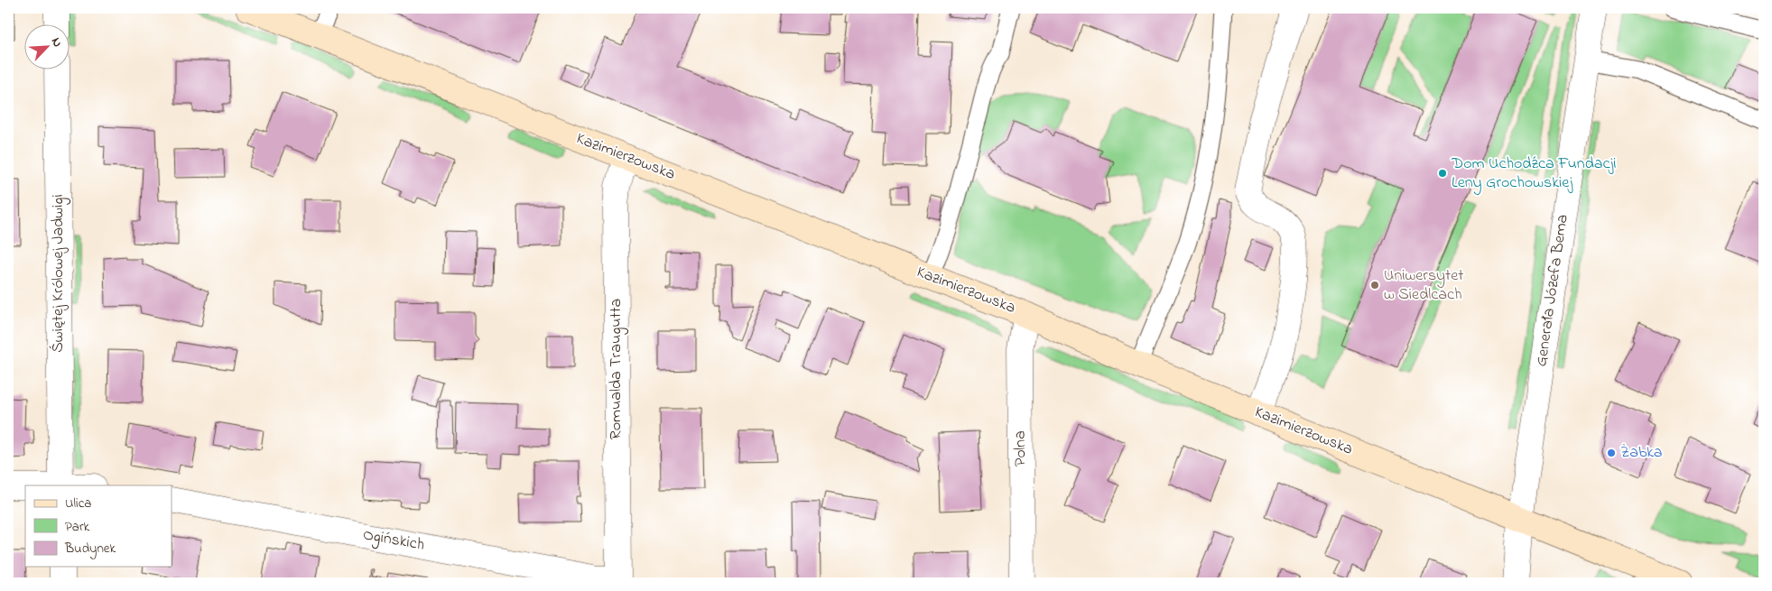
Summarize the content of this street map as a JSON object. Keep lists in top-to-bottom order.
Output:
{
  "streets": {
    "main road": ["Kazimierzowska"],
    "street": [
      "Świętej Królowej Jadwigi",
      "Generała Józefa Bema",
      "Romualda Traugutta",
      "Polna",
      "Ogińskich"
    ]
  },
  "crossings": [
    ["Kazimierzowska", "Generała Józefa Bema"],
    ["Kazimierzowska", "Romualda Traugutta"],
    ["Kazimierzowska", "Polna"],
    ["Romualda Traugutta", "Ogińskich"]
  ],
  "places": ["Dom Uchodźca Fundacji Leny Grochowskiej", "Uniwersytet w Siedlcach", "Żabka"],
  "legend": ["Ulica", "Park", "Budynek"],
  "north": "top right"
}
